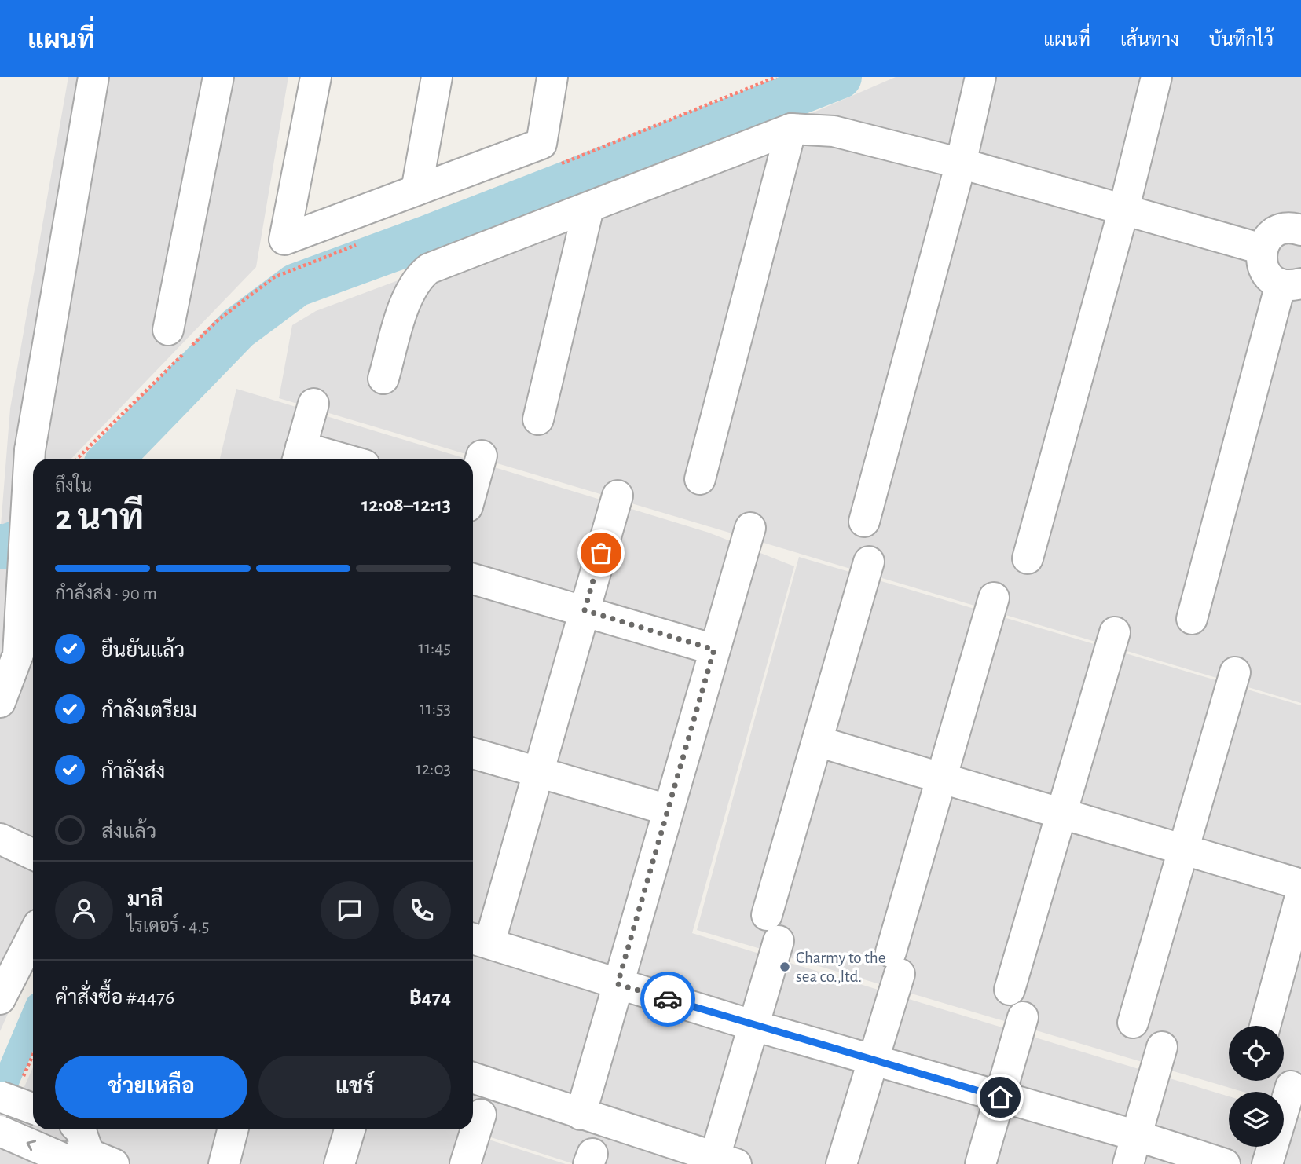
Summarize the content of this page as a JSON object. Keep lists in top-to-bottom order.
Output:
{
  "places": ["Charmy to the sea co.,ltd."],
  "page": {
    "header": "แผนที่",
    "nav": ["แผนที่", "เส้นทาง", "บันทึกไว้"],
    "heading": ["2 นาที", "ถึงใน", "12:08–12:13"],
    "panel": [
      "มาลี",
      "ไรเดอร์ · 4.5",
      "คำสั่งซื้อ #4476",
      "฿474"
    ],
    "bar": "กำลังส่ง · 90 m",
    "list": [
      ["ยืนยันแล้ว", "11:45"],
      ["กำลังเตรียม", "11:53"],
      ["กำลังส่ง", "12:03"],
      "ส่งแล้ว"
    ],
    "buttons": ["ช่วยเหลือ", "แชร์"]
  }
}
